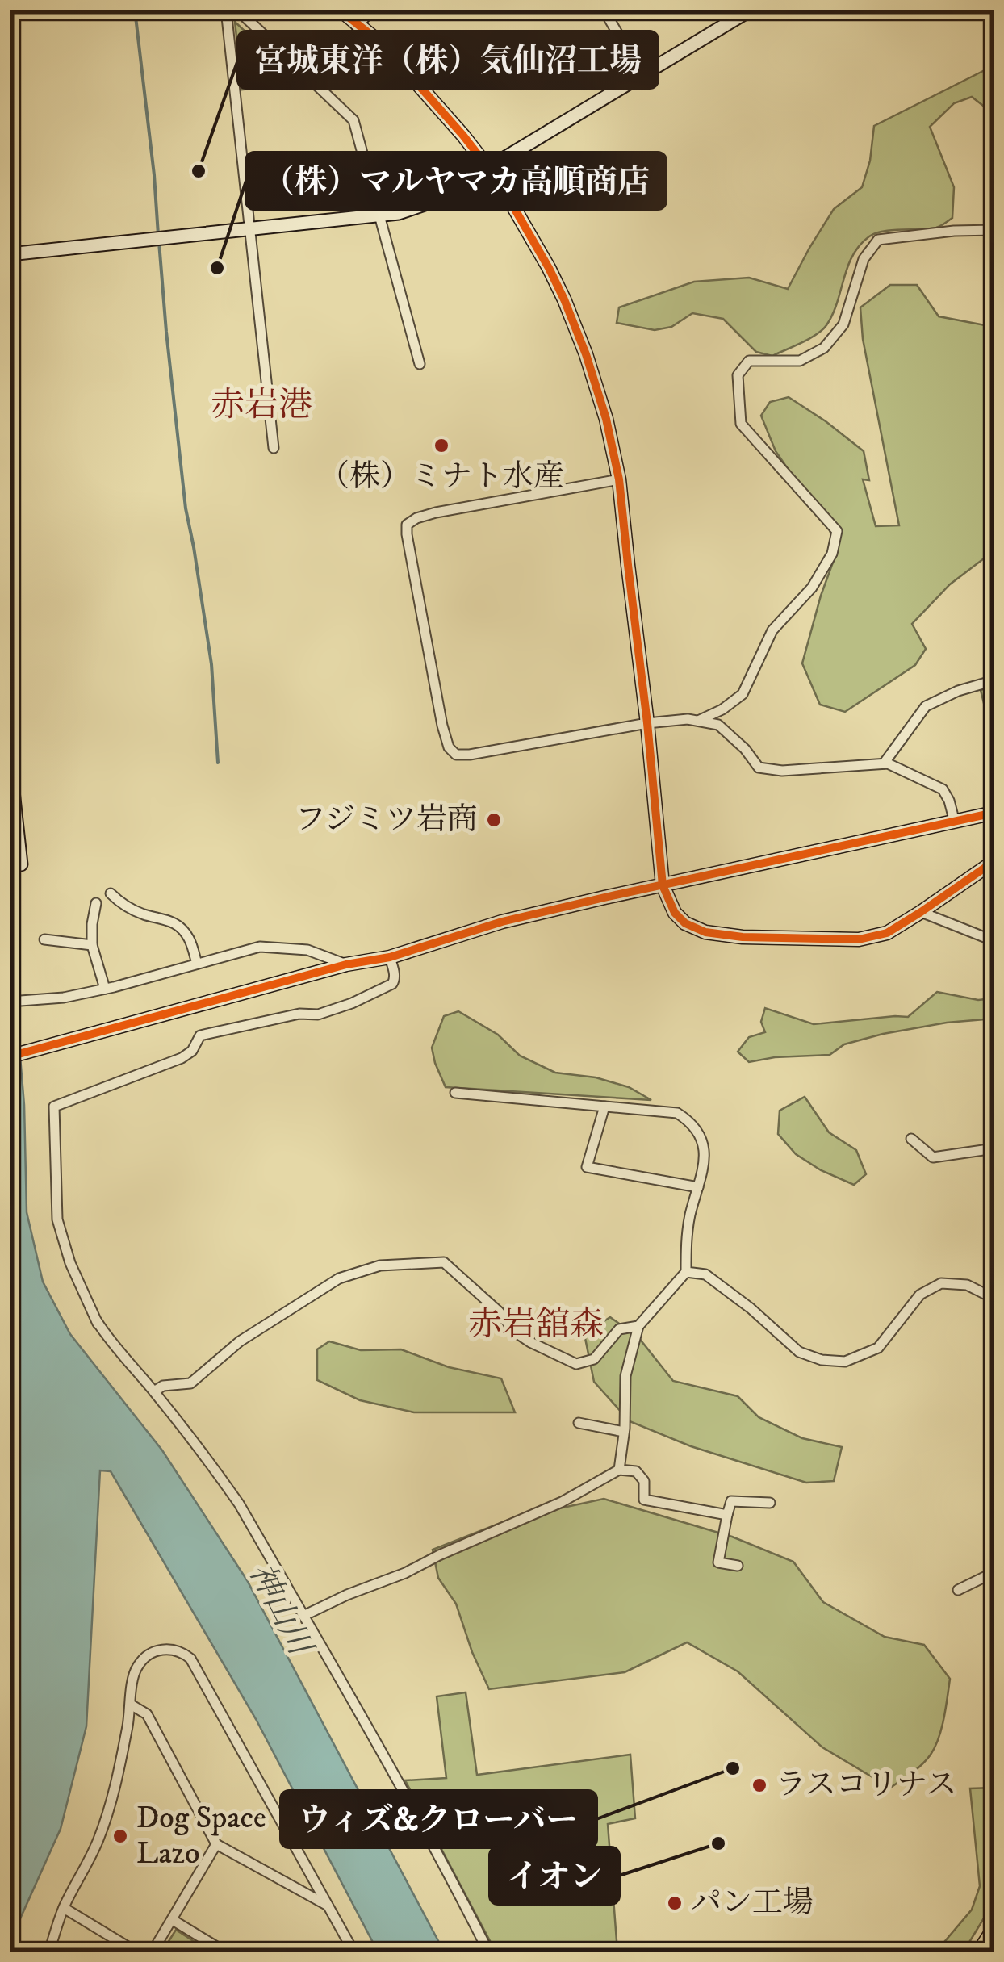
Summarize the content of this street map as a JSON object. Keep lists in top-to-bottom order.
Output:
{
  "districts": ["赤岩港", "赤岩舘森"],
  "water": ["神山川"],
  "places": [
    "宮城東洋（株）気仙沼工場",
    "（株）マルヤマカ高順商店",
    "（株）ミナト水産",
    "フジミツ岩商",
    "ウィズ&クローバー",
    "ラスコリナス",
    "Dog Space Lazo",
    "イオン",
    "パン工場"
  ]
}
